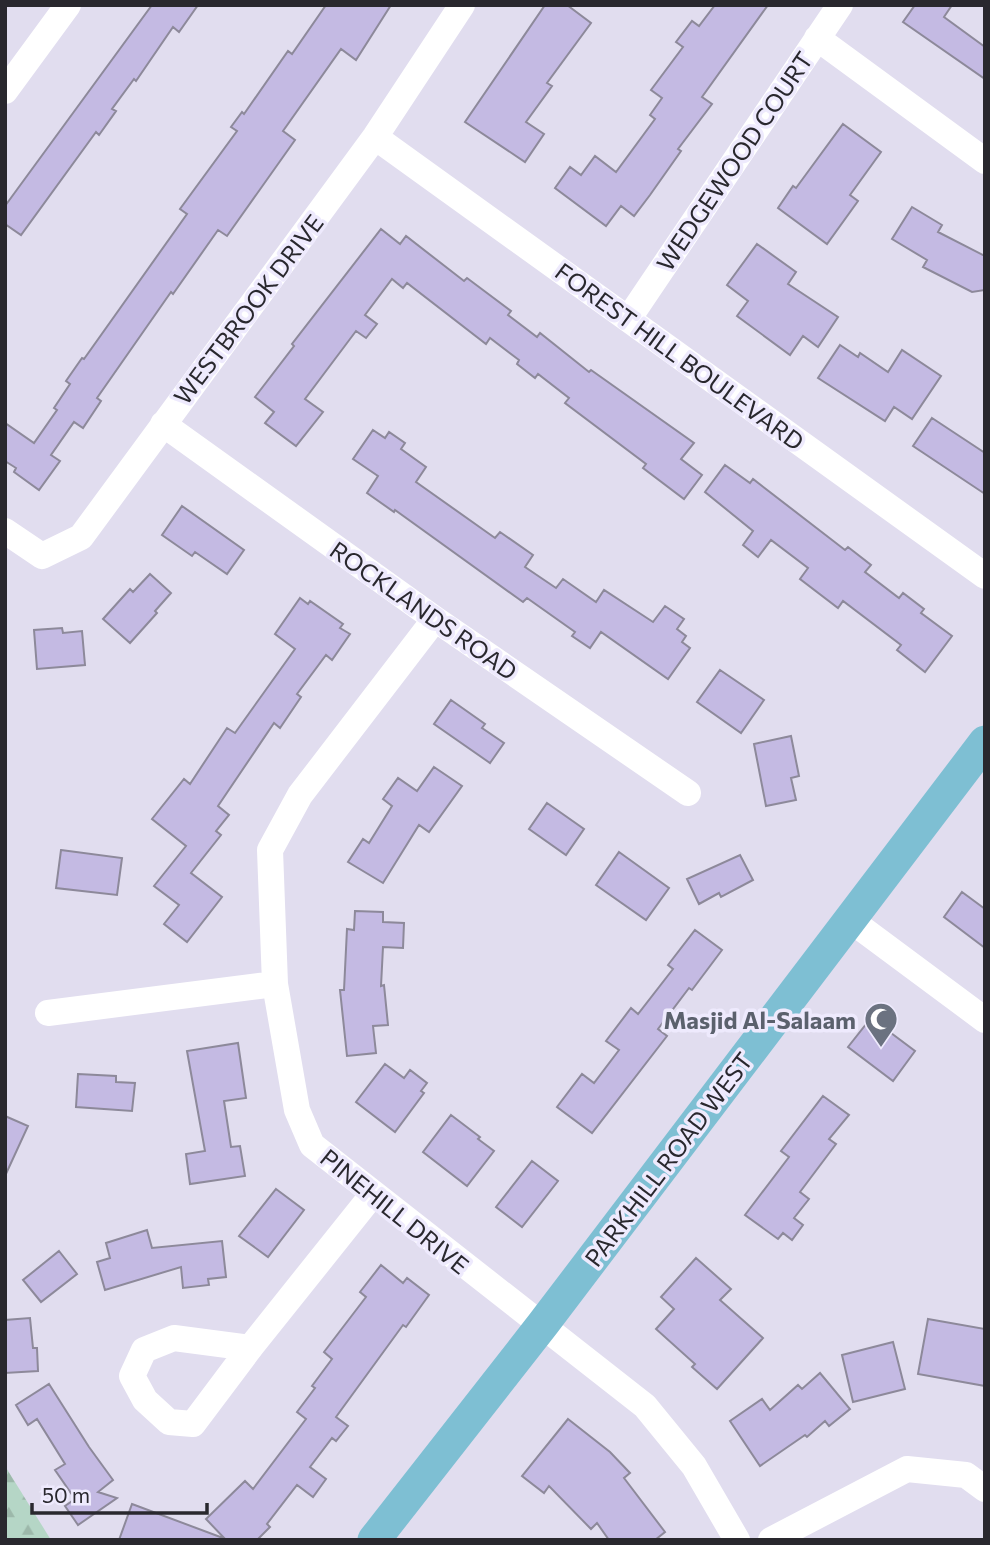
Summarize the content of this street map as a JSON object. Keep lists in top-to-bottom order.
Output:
{
  "streets": {
    "main road": ["PARKHILL ROAD WEST"],
    "street": [
      "WEDGEWOOD COURT",
      "WESTBROOK DRIVE",
      "FOREST HILL BOULEVARD",
      "ROCKLANDS ROAD",
      "PINEHILL DRIVE"
    ]
  },
  "crossings": [
    ["WEDGEWOOD COURT", "FOREST HILL BOULEVARD"],
    ["WESTBROOK DRIVE", "FOREST HILL BOULEVARD"],
    ["WESTBROOK DRIVE", "ROCKLANDS ROAD"],
    ["ROCKLANDS ROAD", "PINEHILL DRIVE"],
    ["PARKHILL ROAD WEST", "PINEHILL DRIVE"]
  ],
  "places": {
    "mosque": ["Masjid Al-Salaam"]
  },
  "scale_bar": "50 m"
}
